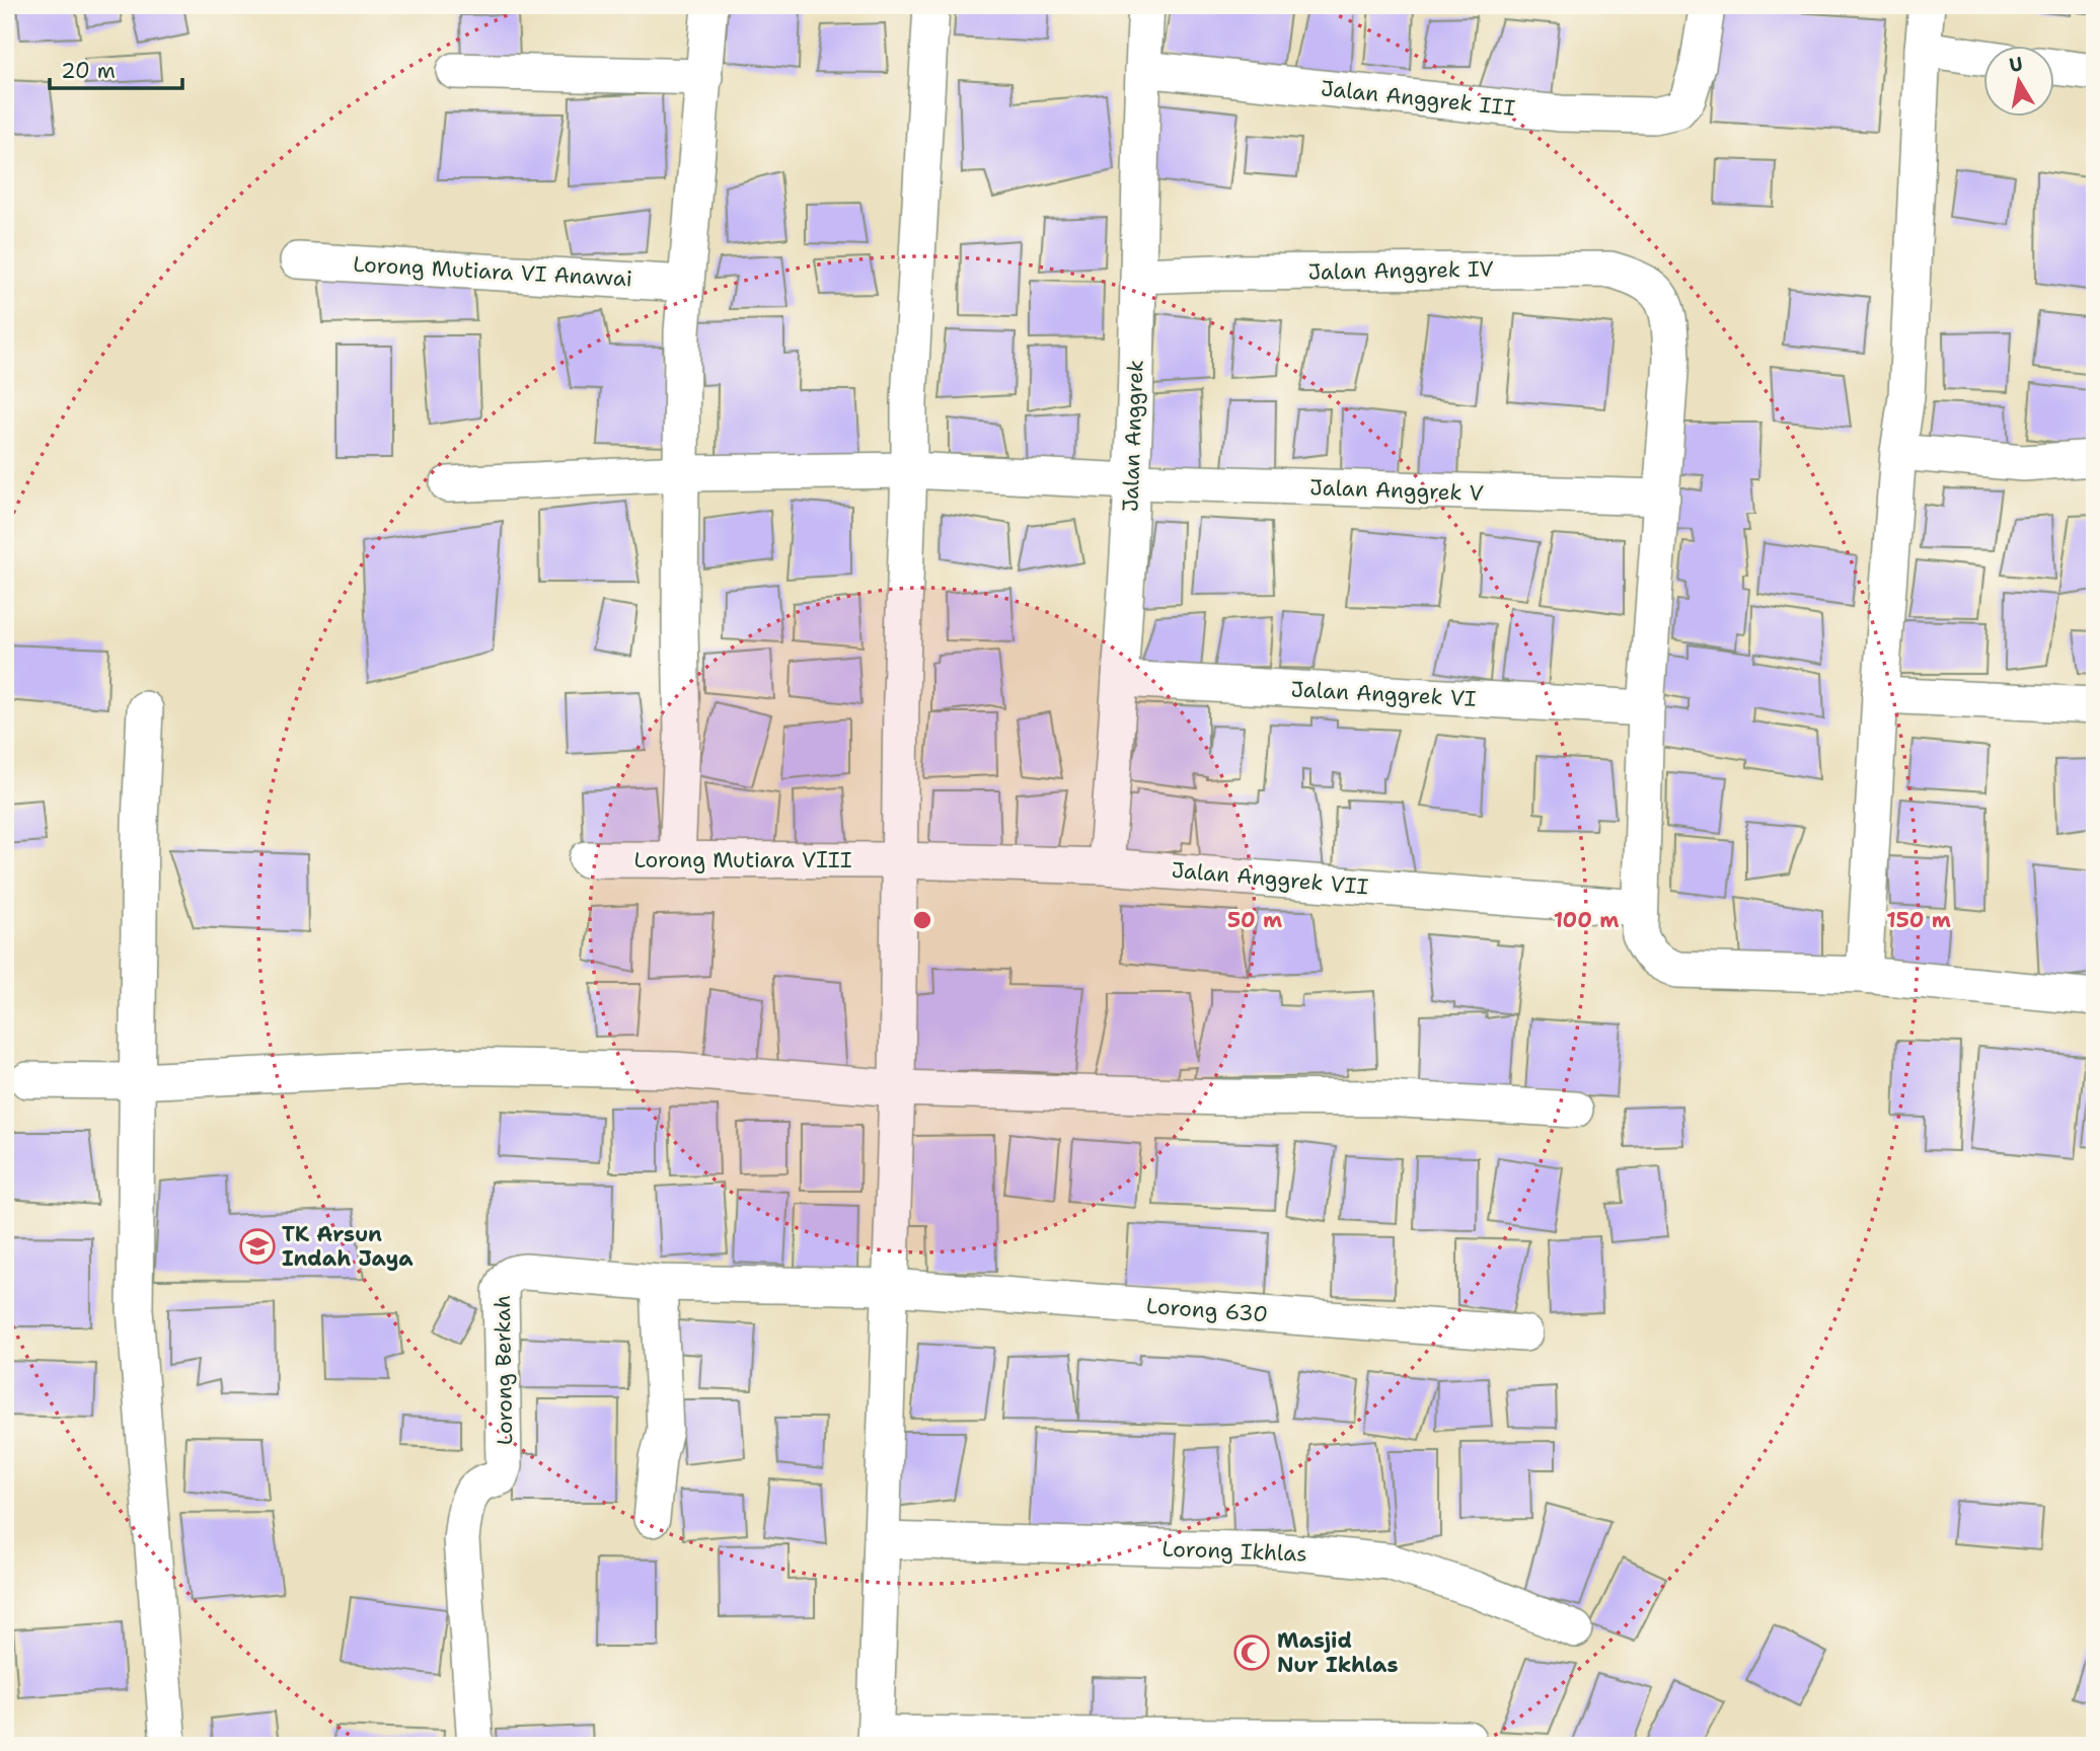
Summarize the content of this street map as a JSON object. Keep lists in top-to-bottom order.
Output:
{
  "streets": {
    "street": [
      "Jalan Anggrek III",
      "Jalan Anggrek IV",
      "Lorong Mutiara VI Anawai",
      "Jalan Anggrek",
      "Jalan Anggrek V",
      "Jalan Anggrek VI",
      "Lorong Mutiara VIII",
      "Jalan Anggrek VII",
      "Lorong 630",
      "Lorong Berkah",
      "Lorong Ikhlas"
    ]
  },
  "crossings": [
    ["Jalan Anggrek III", "Jalan Anggrek"],
    ["Jalan Anggrek IV", "Jalan Anggrek"],
    ["Jalan Anggrek IV", "Jalan Anggrek V"],
    ["Jalan Anggrek", "Jalan Anggrek V"],
    ["Jalan Anggrek", "Jalan Anggrek VI"],
    ["Jalan Anggrek", "Jalan Anggrek VII"],
    ["Lorong Mutiara VIII", "Jalan Anggrek VII"],
    ["Lorong 630", "Lorong Berkah"]
  ],
  "places": {
    "school or university": ["TK Arsun Indah Jaya"],
    "mosque": ["Masjid Nur Ikhlas"]
  },
  "scale_bar": "20 m",
  "north": "top",
  "rings": ["50 m", "100 m", "150 m"]
}
